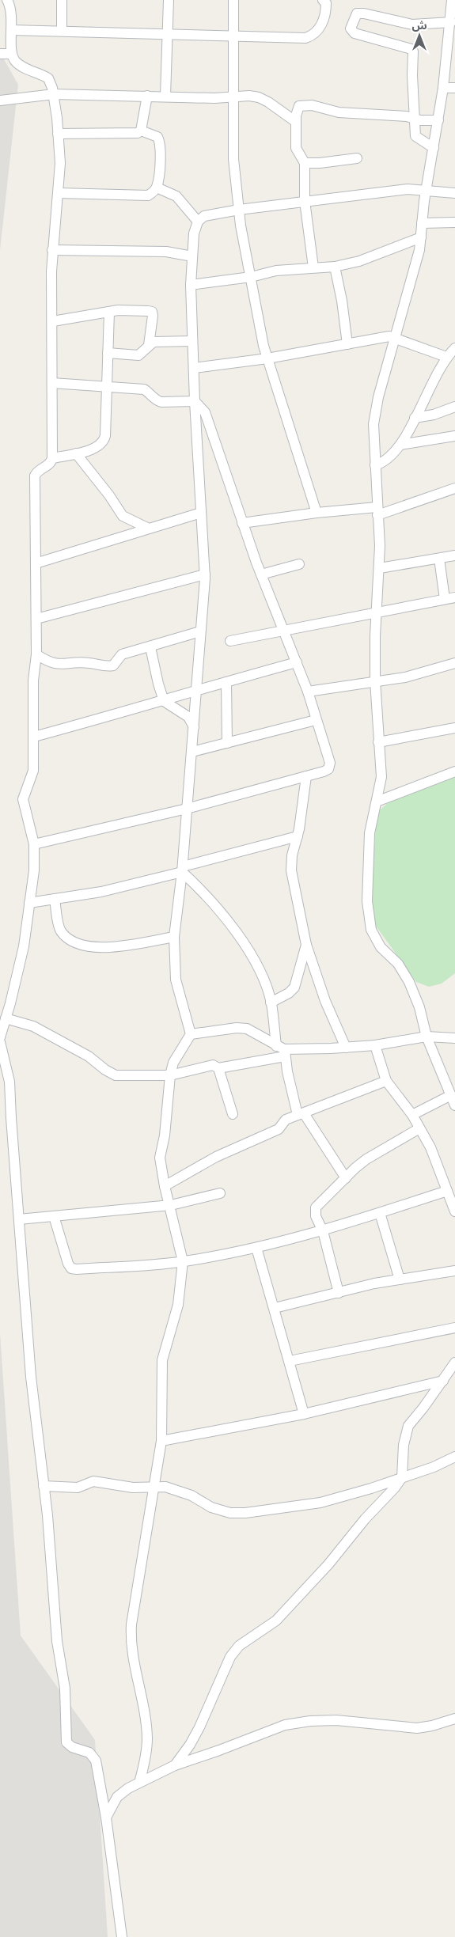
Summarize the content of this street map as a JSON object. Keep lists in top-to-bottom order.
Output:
{
  "north": "top"
}
